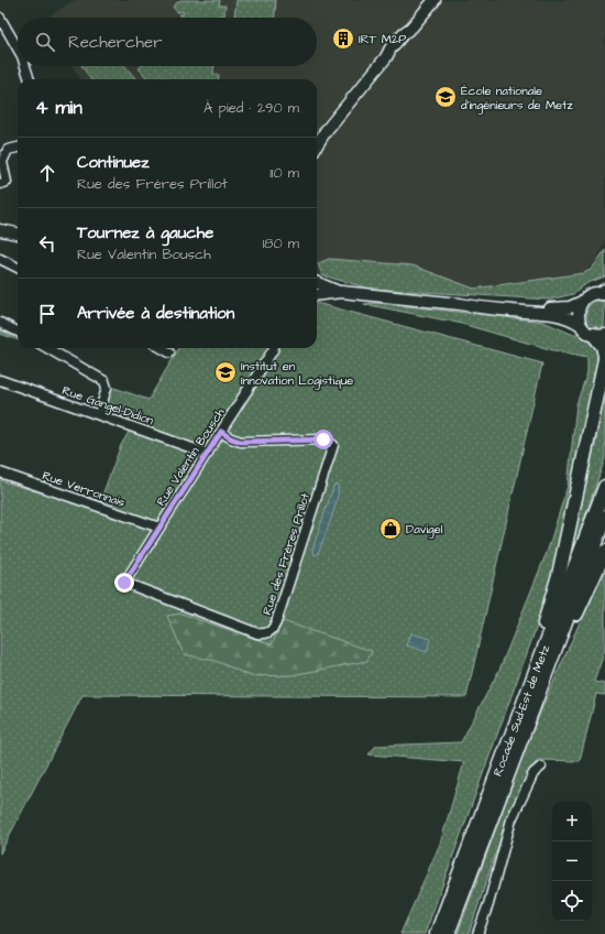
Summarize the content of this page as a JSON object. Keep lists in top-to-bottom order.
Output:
{
  "streets": {
    "highway": ["Rocade Sud-Est de Metz"],
    "street": [
      "Rue Gangel-Didion",
      "Rue Valentin Bousch",
      "Rue Verronnais",
      "Rue des Frères Prillot"
    ]
  },
  "crossings": [
    ["Rue Gangel-Didion", "Rue Valentin Bousch"],
    ["Rue Valentin Bousch", "Rue Verronnais"],
    ["Rue Valentin Bousch", "Rue des Frères Prillot"]
  ],
  "places": {
    "building": ["IRT M2P"],
    "school or university": ["École nationale d'ingénieurs de Metz", "Institut en Innovation Logistique"],
    "shop": ["Davigel"]
  },
  "page": {
    "search": "Rechercher",
    "heading": ["4 min", "À pied · 290 m"],
    "list": [
      ["Continuez", "Rue des Frères Prillot", "110 m"],
      ["Tournez à gauche", "Rue Valentin Bousch", "180 m"],
      "Arrivée à destination"
    ],
    "map_buttons": ["+", "−"]
  }
}
